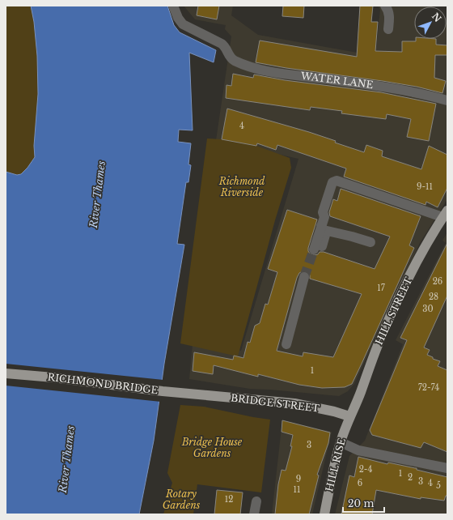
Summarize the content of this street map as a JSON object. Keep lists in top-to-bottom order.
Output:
{
  "streets": {
    "main road": [
      "HILL STREET",
      "RICHMOND BRIDGE",
      "BRIDGE STREET",
      "HILL RISE"
    ],
    "street": ["WATER LANE"]
  },
  "crossings": [
    ["HILL STREET", "BRIDGE STREET"],
    ["HILL STREET", "HILL RISE"],
    ["RICHMOND BRIDGE", "BRIDGE STREET"],
    ["BRIDGE STREET", "HILL RISE"]
  ],
  "water": ["River Thames"],
  "parks": ["Richmond Riverside", "Bridge House Gardens", "Rotary Gardens"],
  "house_numbers": [
    "4",
    "9-11",
    "26",
    "17",
    "28",
    "30",
    "1",
    "72-74",
    "3",
    "2-4",
    "1",
    "2",
    "9",
    "3",
    "6",
    "4",
    "5",
    "11",
    "12"
  ],
  "scale_bar": "20 m",
  "north": "top right"
}
